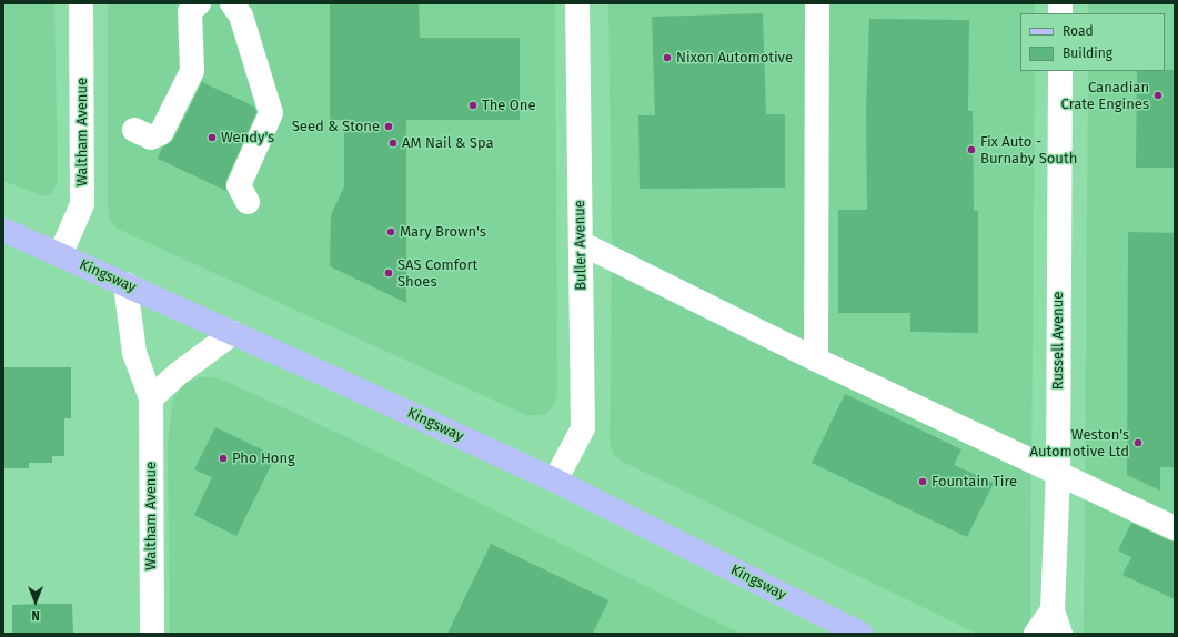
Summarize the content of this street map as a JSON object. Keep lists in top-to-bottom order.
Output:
{
  "streets": {
    "main road": ["Kingsway"],
    "street": ["Waltham Avenue", "Buller Avenue", "Russell Avenue"]
  },
  "crossings": [
    ["Waltham Avenue", "Kingsway"],
    ["Buller Avenue", "Kingsway"]
  ],
  "places": [
    "Nixon Automotive",
    "Canadian Crate Engines",
    "The One",
    "Seed & Stone",
    "Wendy's",
    "AM Nail & Spa",
    "Fix Auto - Burnaby South",
    "Mary Brown's",
    "SAS Comfort Shoes",
    "Weston's Automotive Ltd",
    "Pho Hong",
    "Fountain Tire"
  ],
  "legend": ["Road", "Building"],
  "north": "bottom"
}
